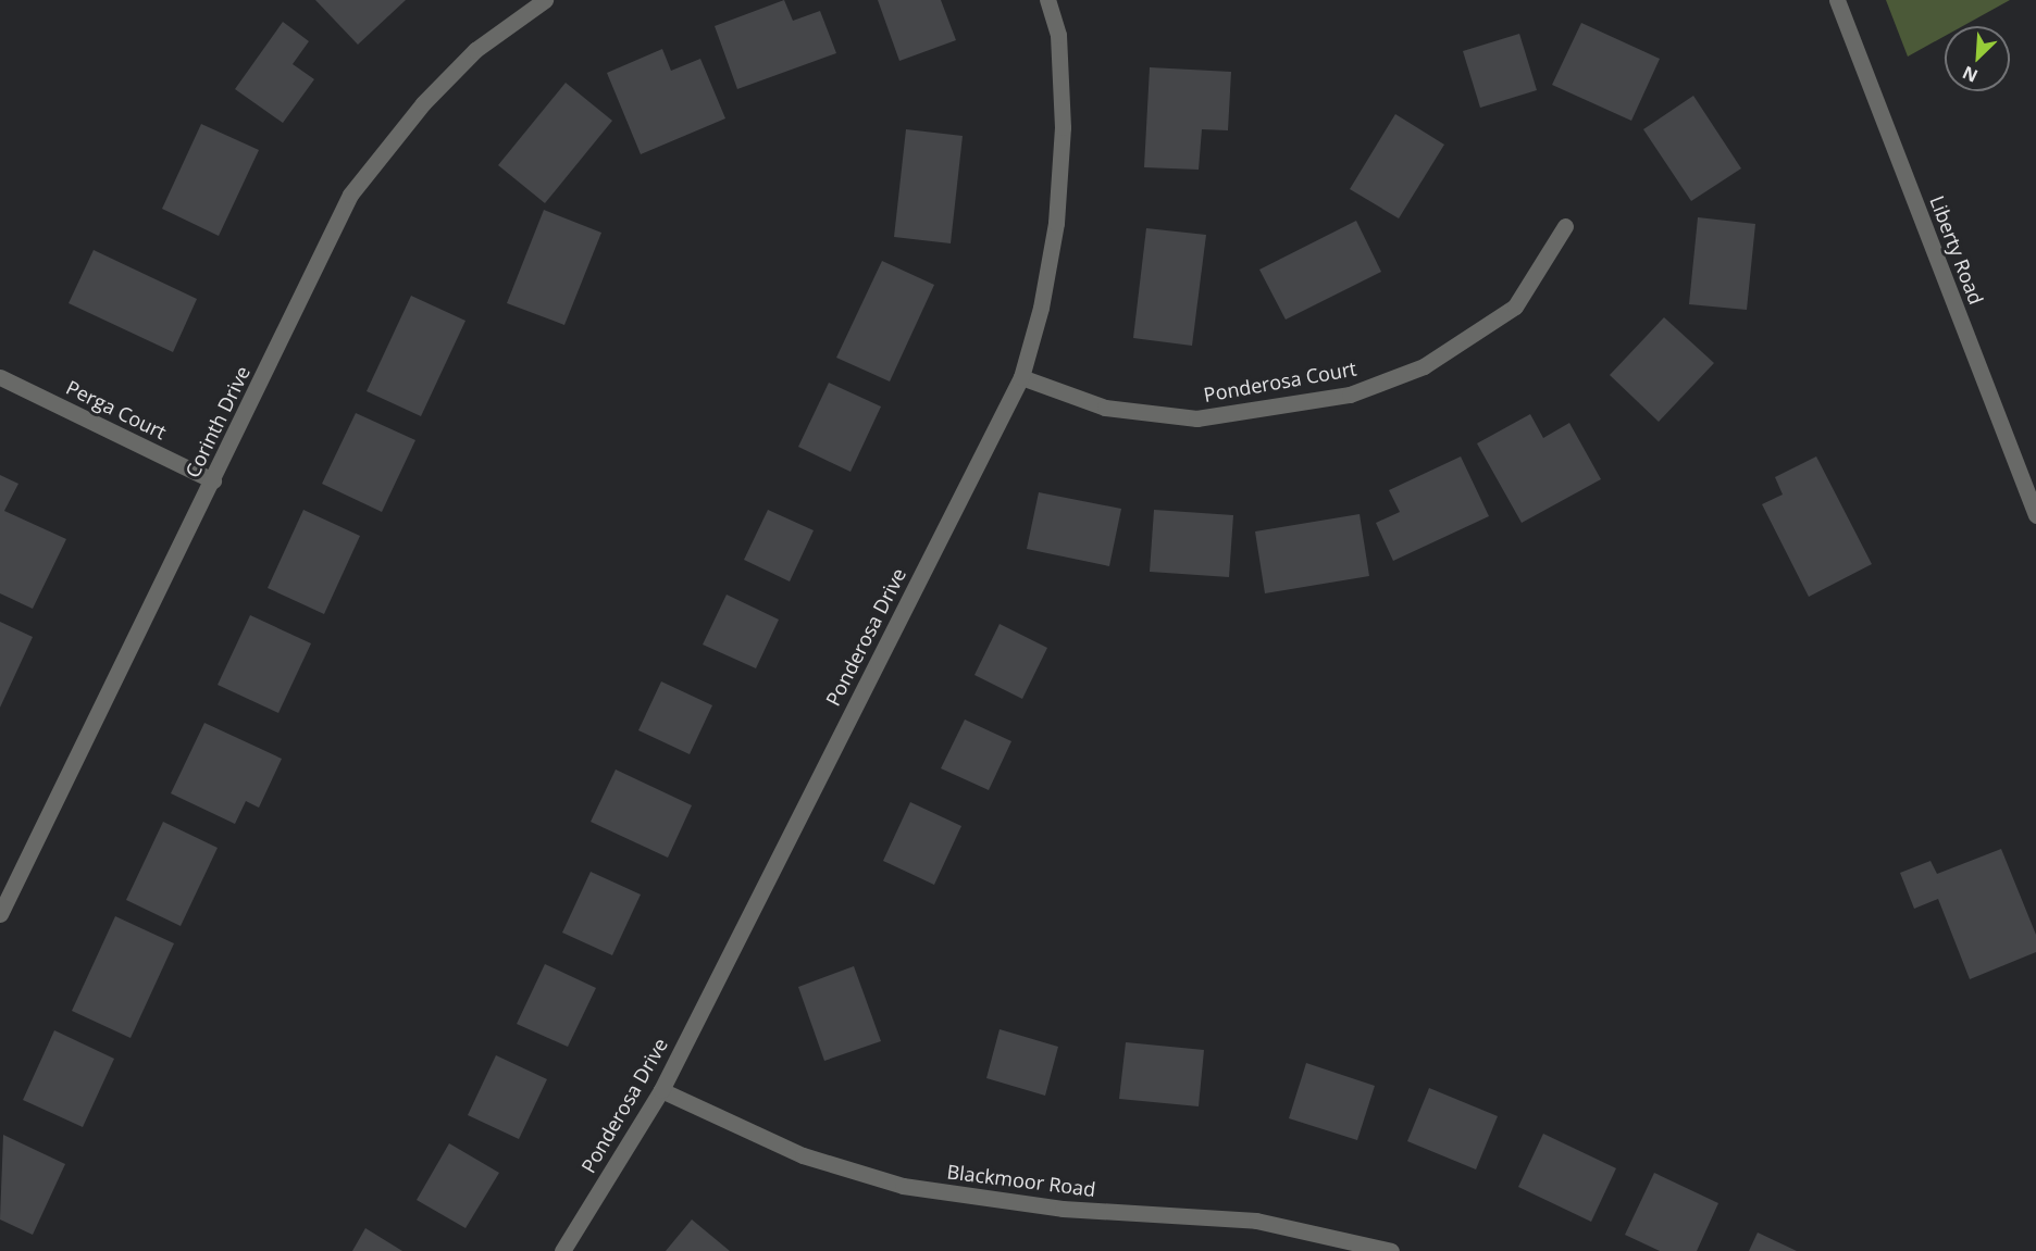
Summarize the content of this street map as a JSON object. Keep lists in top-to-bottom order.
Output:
{
  "streets": {
    "street": [
      "Liberty Road",
      "Ponderosa Court",
      "Perga Court",
      "Corinth Drive",
      "Ponderosa Drive",
      "Blackmoor Road"
    ]
  },
  "crossings": [
    ["Ponderosa Court", "Ponderosa Drive"],
    ["Perga Court", "Corinth Drive"],
    ["Ponderosa Drive", "Blackmoor Road"]
  ],
  "north": "bottom left"
}
